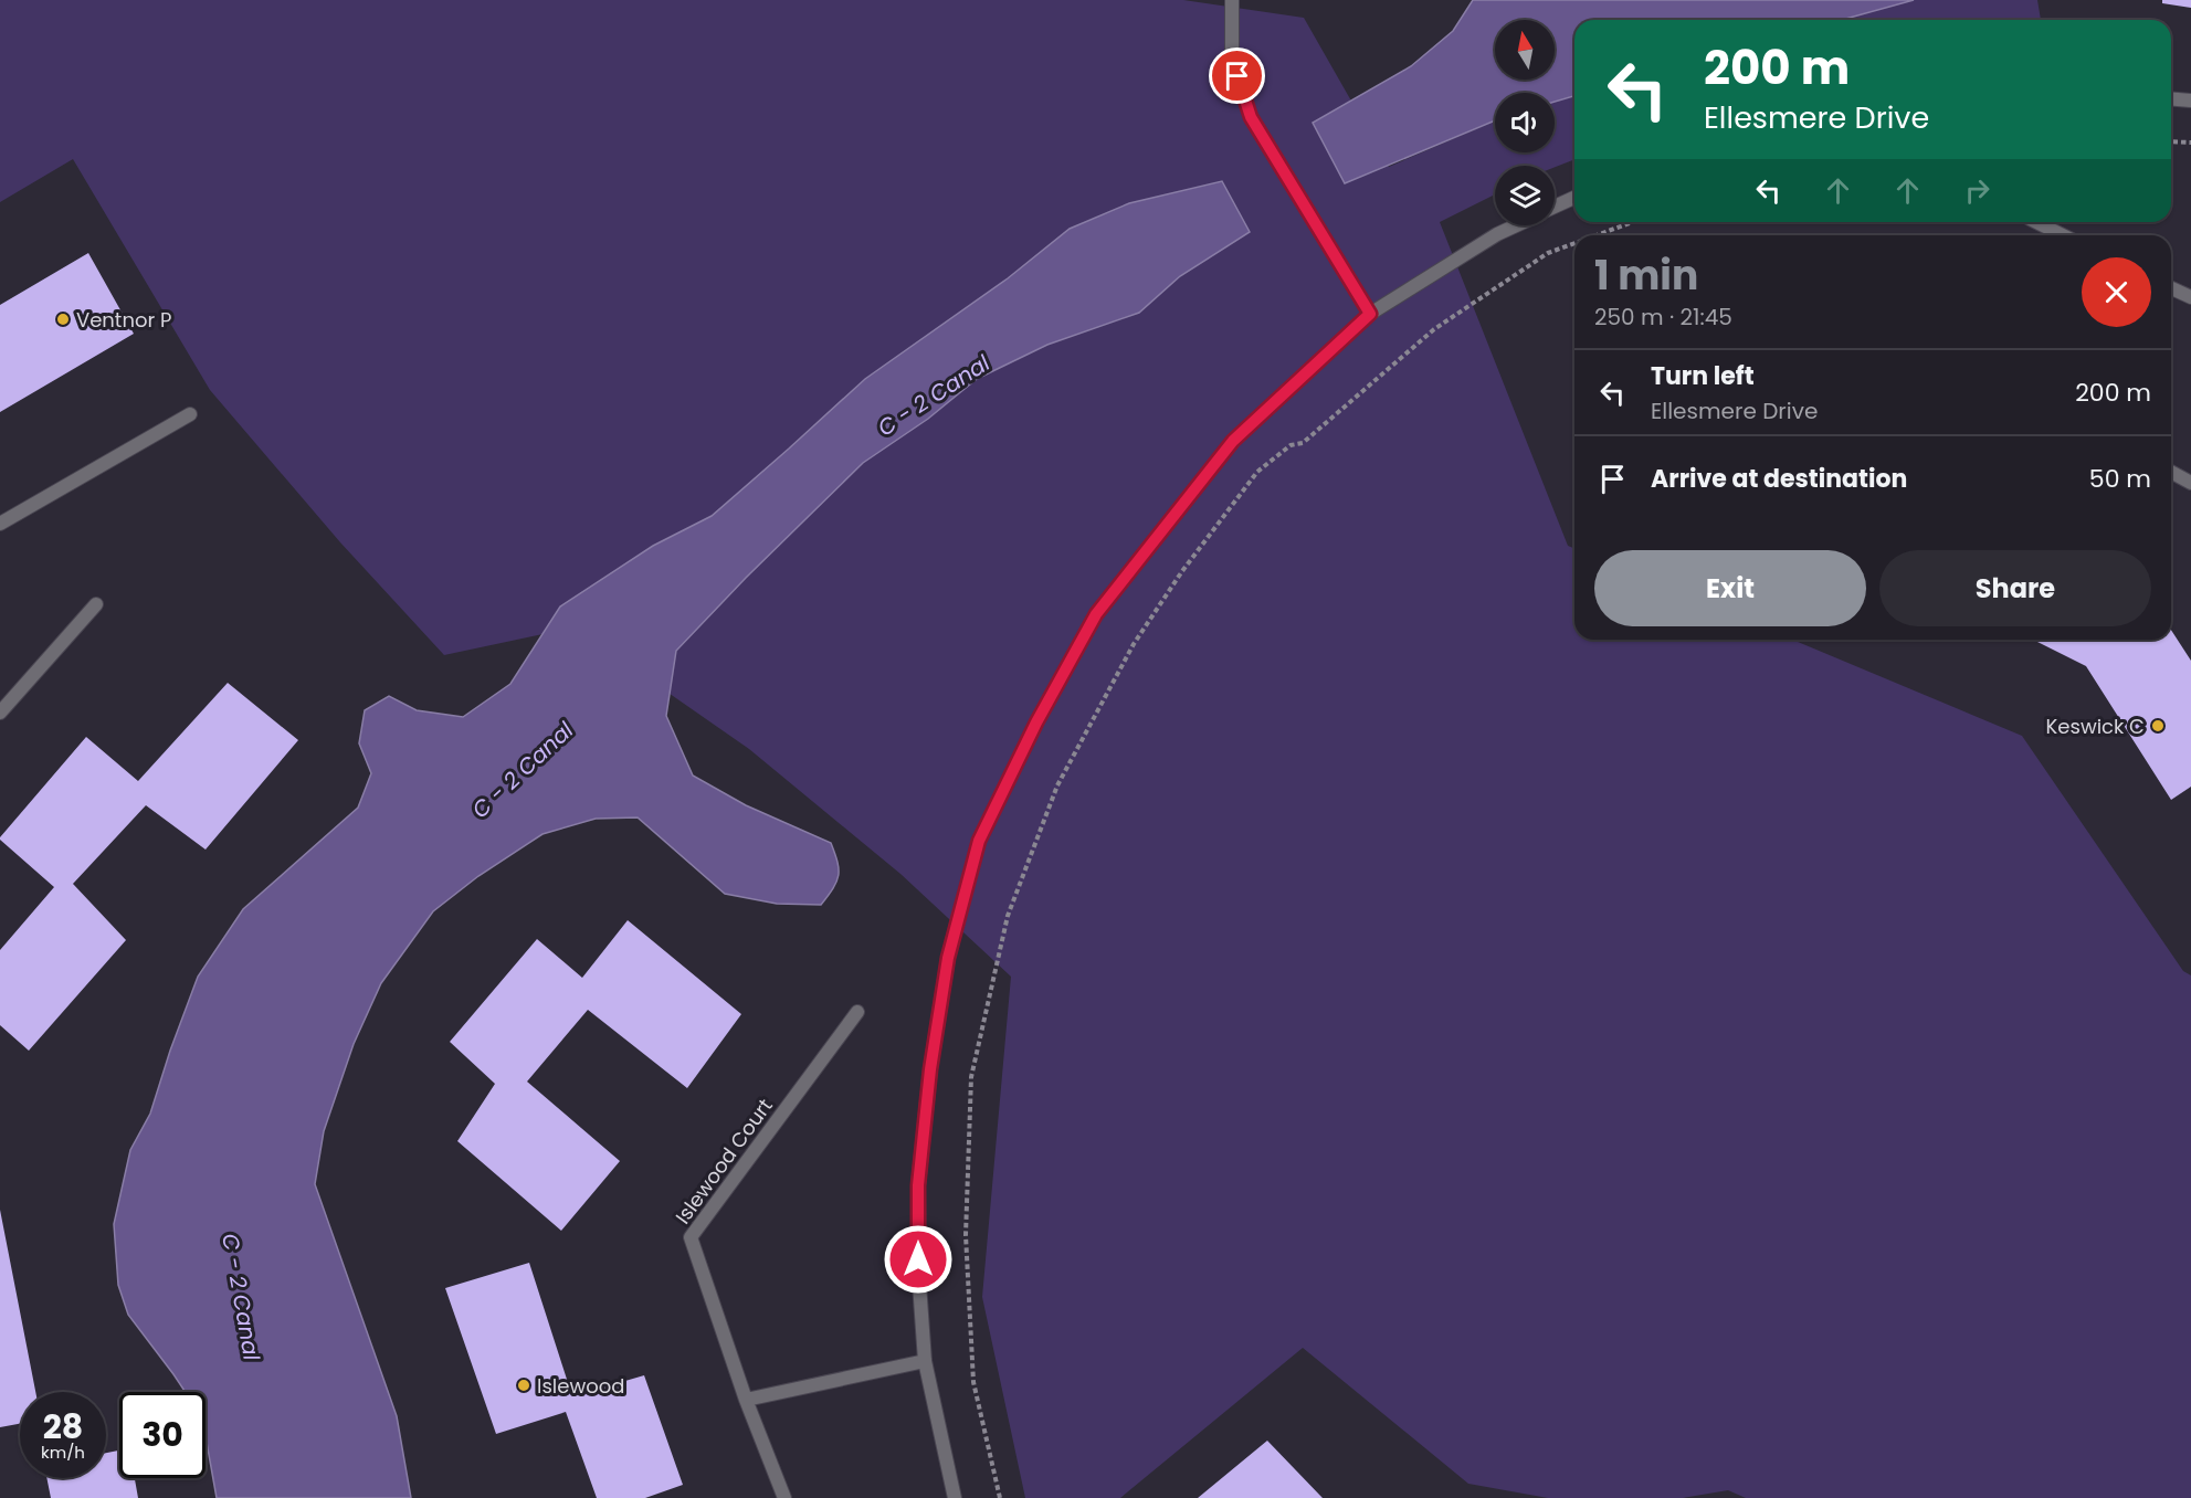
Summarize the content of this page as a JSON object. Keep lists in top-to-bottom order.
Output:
{
  "streets": {
    "street": ["Islewood Court"]
  },
  "water": ["C - 2 Canal"],
  "places": ["Ventnor P", "Keswick C", "Islewood"],
  "north": "top",
  "page": {
    "turn": ["200 m", "Ellesmere Drive"],
    "heading": ["1 min", "250 m · 21:45"],
    "list": [
      {
        "name": "Turn left",
        "note": "Ellesmere Drive",
        "value": "200 m"
      },
      {
        "name": "Arrive at destination",
        "value": "50 m"
      }
    ],
    "buttons": ["Exit", "Share"],
    "speed": "28 km/h",
    "limit": "30"
  }
}
